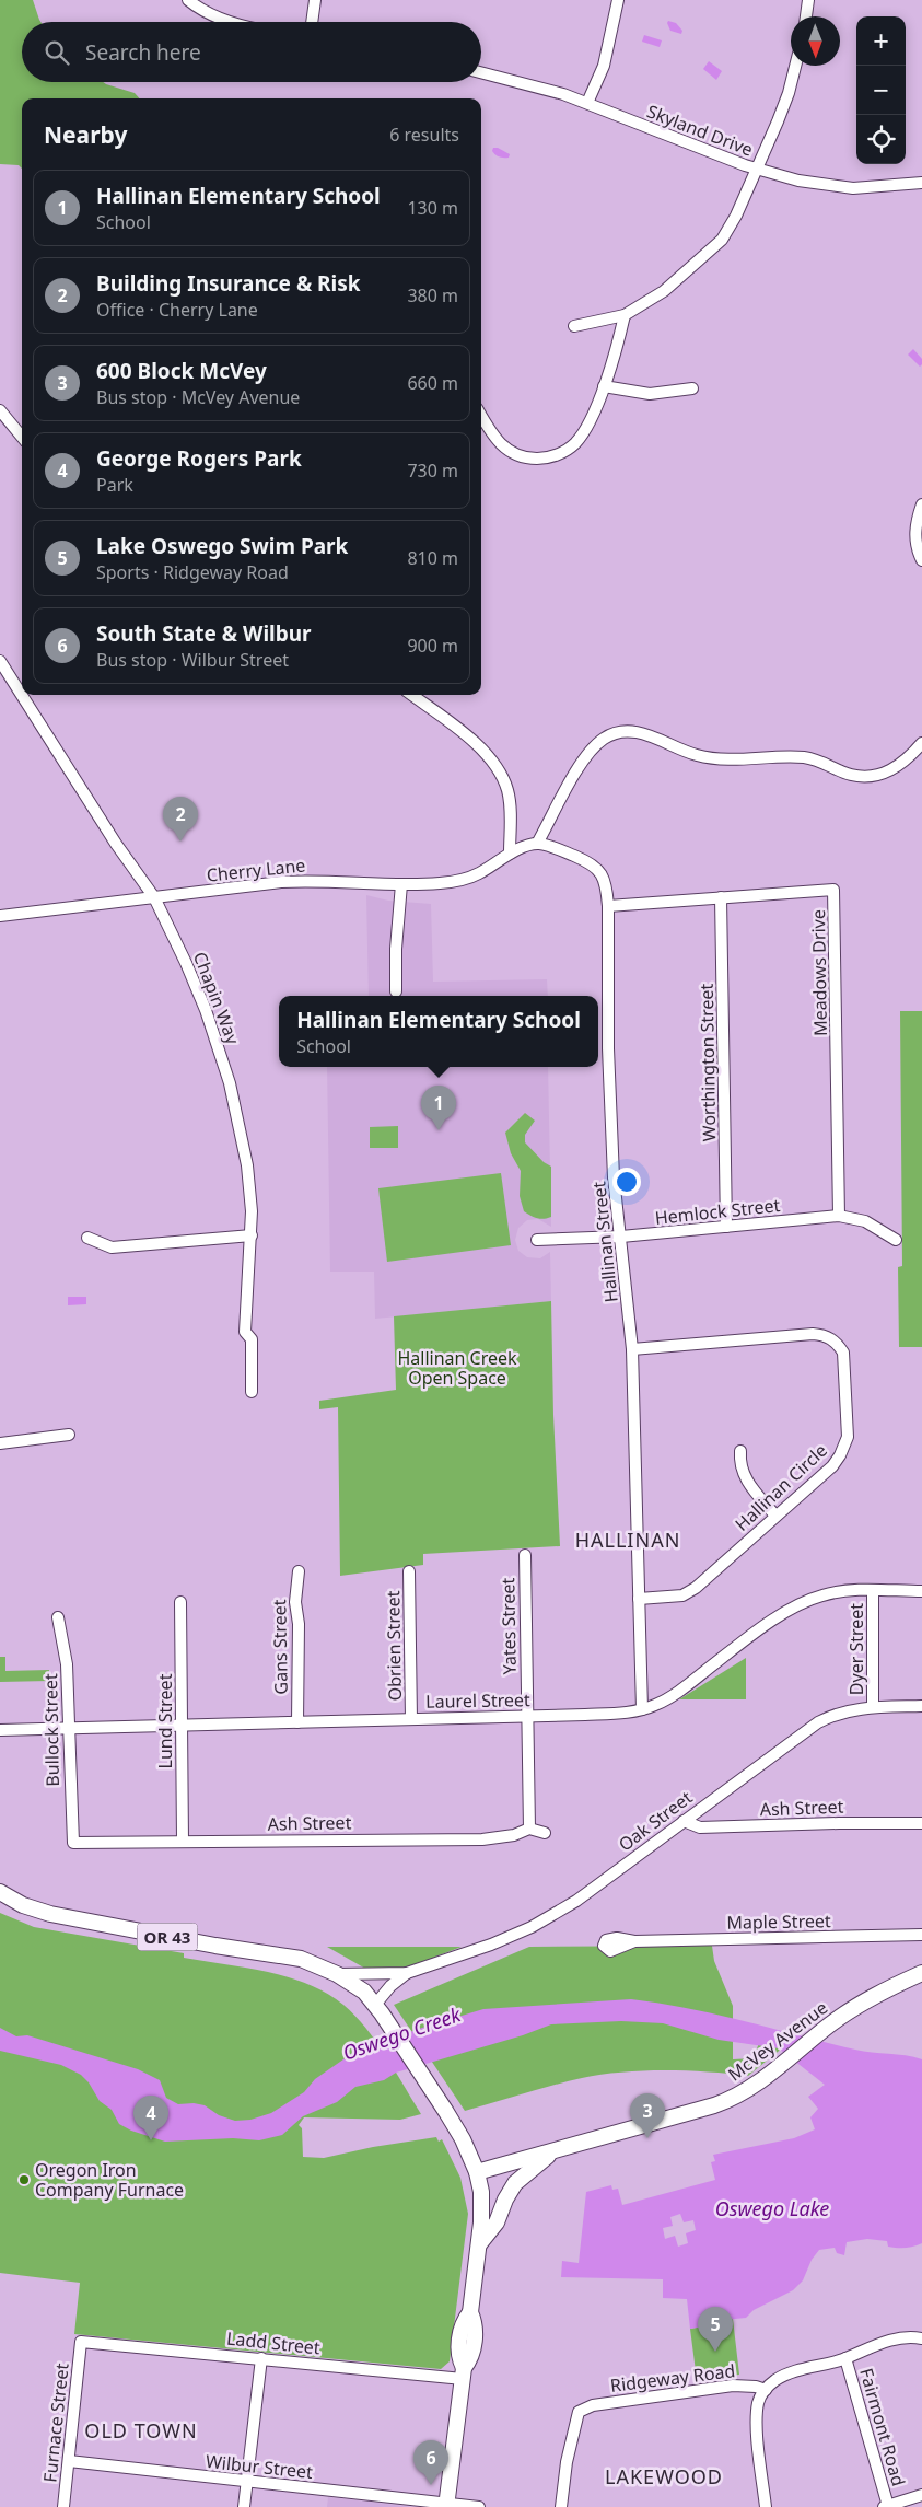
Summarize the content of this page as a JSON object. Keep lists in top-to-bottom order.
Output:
{
  "streets": {
    "main road": ["OR 43", "McVey Avenue"],
    "street": [
      "Skyland Drive",
      "Cherry Lane",
      "Meadows Drive",
      "Chapin Way",
      "Worthington Street",
      "Hemlock Street",
      "Hallinan Street",
      "Hallinan Circle",
      "Yates Street",
      "Obrien Street",
      "Gans Street",
      "Dyer Street",
      "Laurel Street",
      "Lund Street",
      "Bullock Street",
      "Ash Street",
      "Oak Street",
      "Maple Street",
      "Ladd Street",
      "Ridgeway Road",
      "Furnace Street",
      "Fairmont Road",
      "Wilbur Street"
    ]
  },
  "crossings": [
    ["Cherry Lane", "Chapin Way"],
    ["Meadows Drive", "Worthington Street"],
    ["Meadows Drive", "Hemlock Street"],
    ["Meadows Drive", "Hallinan Street"],
    ["Worthington Street", "Hemlock Street"],
    ["Hemlock Street", "Hallinan Street"],
    ["Hallinan Street", "Hallinan Circle"],
    ["Hallinan Street", "Laurel Street"],
    ["Yates Street", "Laurel Street"],
    ["Yates Street", "Ash Street"],
    ["Obrien Street", "Laurel Street"],
    ["Gans Street", "Laurel Street"],
    ["Dyer Street", "Laurel Street"],
    ["Dyer Street", "Oak Street"],
    ["Laurel Street", "Lund Street"],
    ["Laurel Street", "Bullock Street"],
    ["Lund Street", "Ash Street"],
    ["Bullock Street", "Ash Street"],
    ["Ash Street", "Oak Street"],
    ["Oak Street", "OR 43"],
    ["OR 43", "McVey Avenue"],
    ["OR 43", "Ladd Street"],
    ["OR 43", "Wilbur Street"],
    ["Ladd Street", "Furnace Street"],
    ["Furnace Street", "Wilbur Street"]
  ],
  "districts": ["HALLINAN", "OLD TOWN", "LAKEWOOD"],
  "water": ["Oswego Creek", "Oswego Lake"],
  "parks": ["Hallinan Creek Open Space"],
  "places": ["Oregon Iron Company Furnace"],
  "north": "bottom",
  "page": {
    "map_buttons": ["+", "−"],
    "search": "Search here",
    "heading": ["Nearby", "6 results"],
    "list": [
      {
        "mark": "1",
        "name": "Hallinan Elementary School",
        "note": "School",
        "value": "130 m"
      },
      {
        "mark": "2",
        "name": "Building Insurance & Risk",
        "note": "Office · Cherry Lane",
        "value": "380 m"
      },
      {
        "mark": "3",
        "name": "600 Block McVey",
        "note": "Bus stop · McVey Avenue",
        "value": "660 m"
      },
      {
        "mark": "4",
        "name": "George Rogers Park",
        "note": "Park",
        "value": "730 m"
      },
      {
        "mark": "5",
        "name": "Lake Oswego Swim Park",
        "note": "Sports · Ridgeway Road",
        "value": "810 m"
      },
      {
        "mark": "6",
        "name": "South State & Wilbur",
        "note": "Bus stop · Wilbur Street",
        "value": "900 m"
      }
    ],
    "pins": [
      "2",
      "1",
      "3",
      "4",
      "5",
      "6"
    ],
    "popup": ["Hallinan Elementary School", "School"]
  }
}
